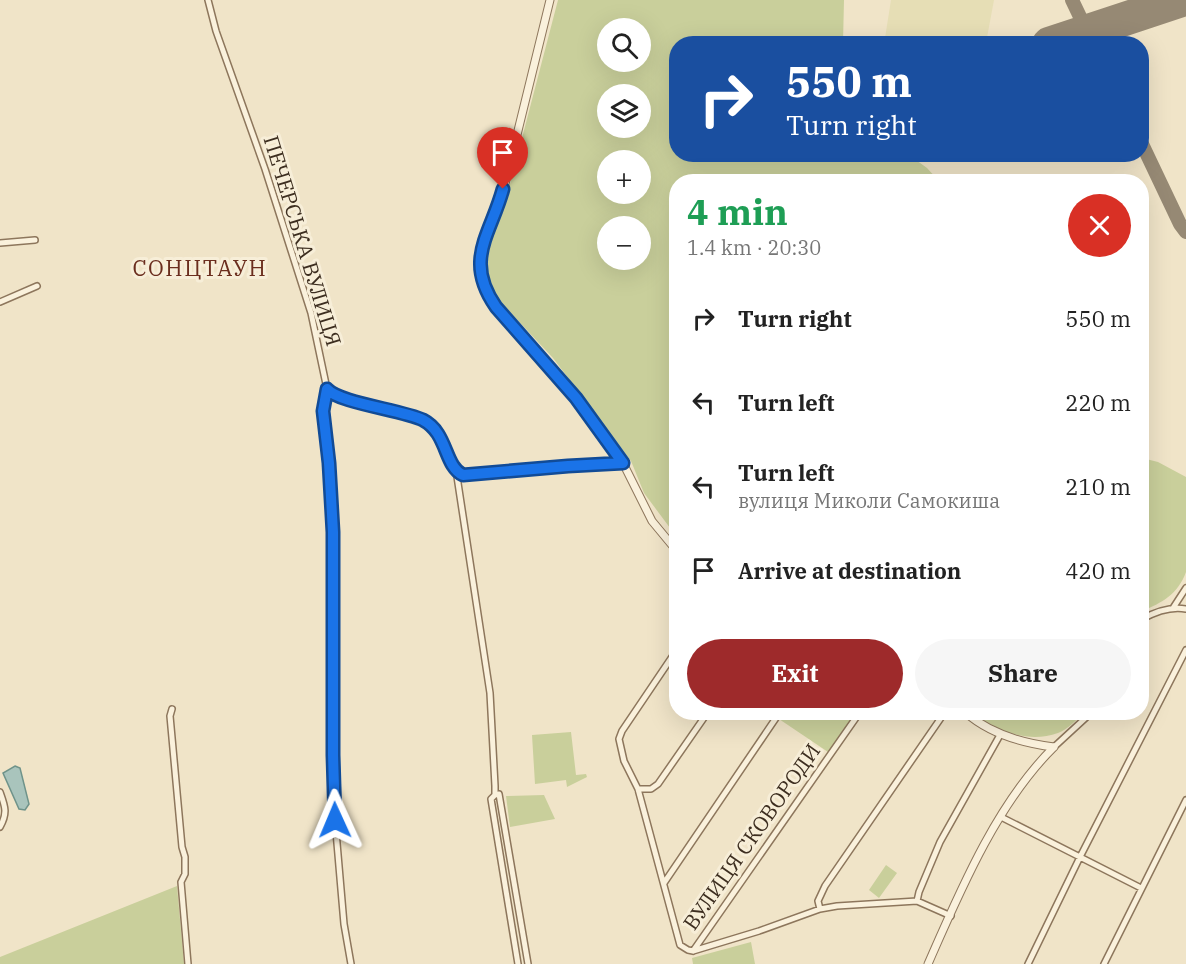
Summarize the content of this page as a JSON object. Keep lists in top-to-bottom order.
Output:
{
  "streets": {
    "street": ["ПЕЧЕРСЬКА ВУЛИЦЯ", "ВУЛИЦЯ СКОВОРОДИ"]
  },
  "districts": ["СОНЦТАУН"],
  "page": {
    "map_buttons": ["+", "−"],
    "turn": ["550 m", "Turn right"],
    "heading": ["4 min", "1.4 km · 20:30"],
    "list": [
      {
        "name": "Turn right",
        "value": "550 m"
      },
      {
        "name": "Turn left",
        "value": "220 m"
      },
      {
        "name": "Turn left",
        "note": "вулиця Миколи Самокиша",
        "value": "210 m"
      },
      {
        "name": "Arrive at destination",
        "value": "420 m"
      }
    ],
    "buttons": ["Exit", "Share"]
  }
}
